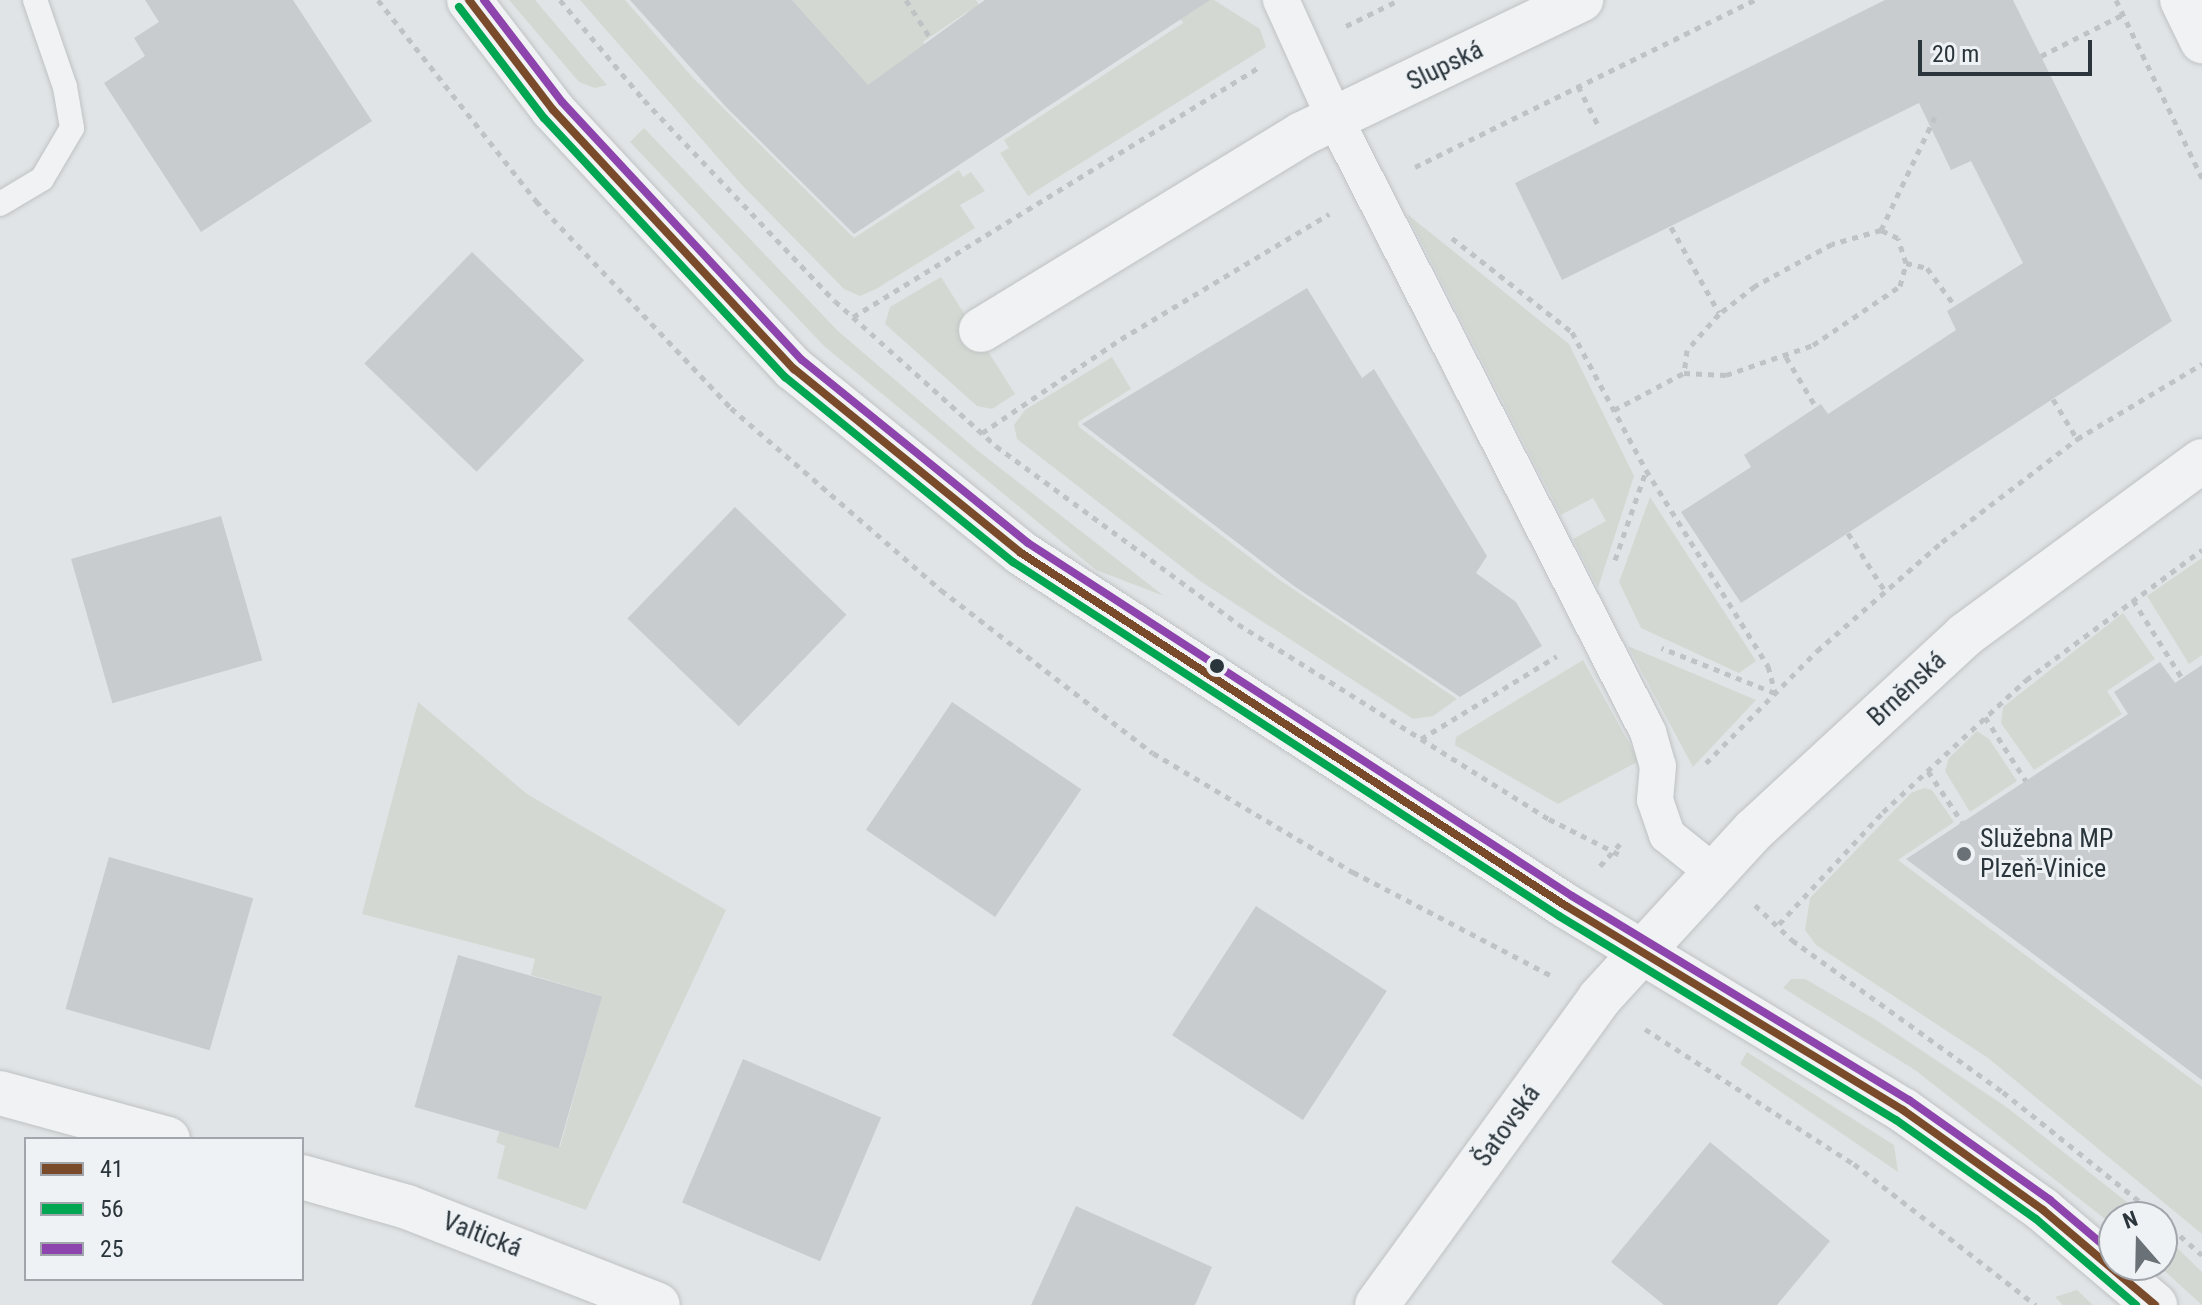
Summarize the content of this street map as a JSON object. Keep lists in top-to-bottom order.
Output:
{
  "streets": {
    "street": [
      "Slupská",
      "Brněnská",
      "Šatovská",
      "Valtická"
    ]
  },
  "crossings": [
    ["Brněnská", "Šatovská"]
  ],
  "places": ["Služebna MP Plzeň-Vinice"],
  "lines": ["transit line 41", "transit line 25", "transit line 56"],
  "legend": ["41", "56", "25"],
  "scale_bar": "20 m",
  "north": "top"
}
